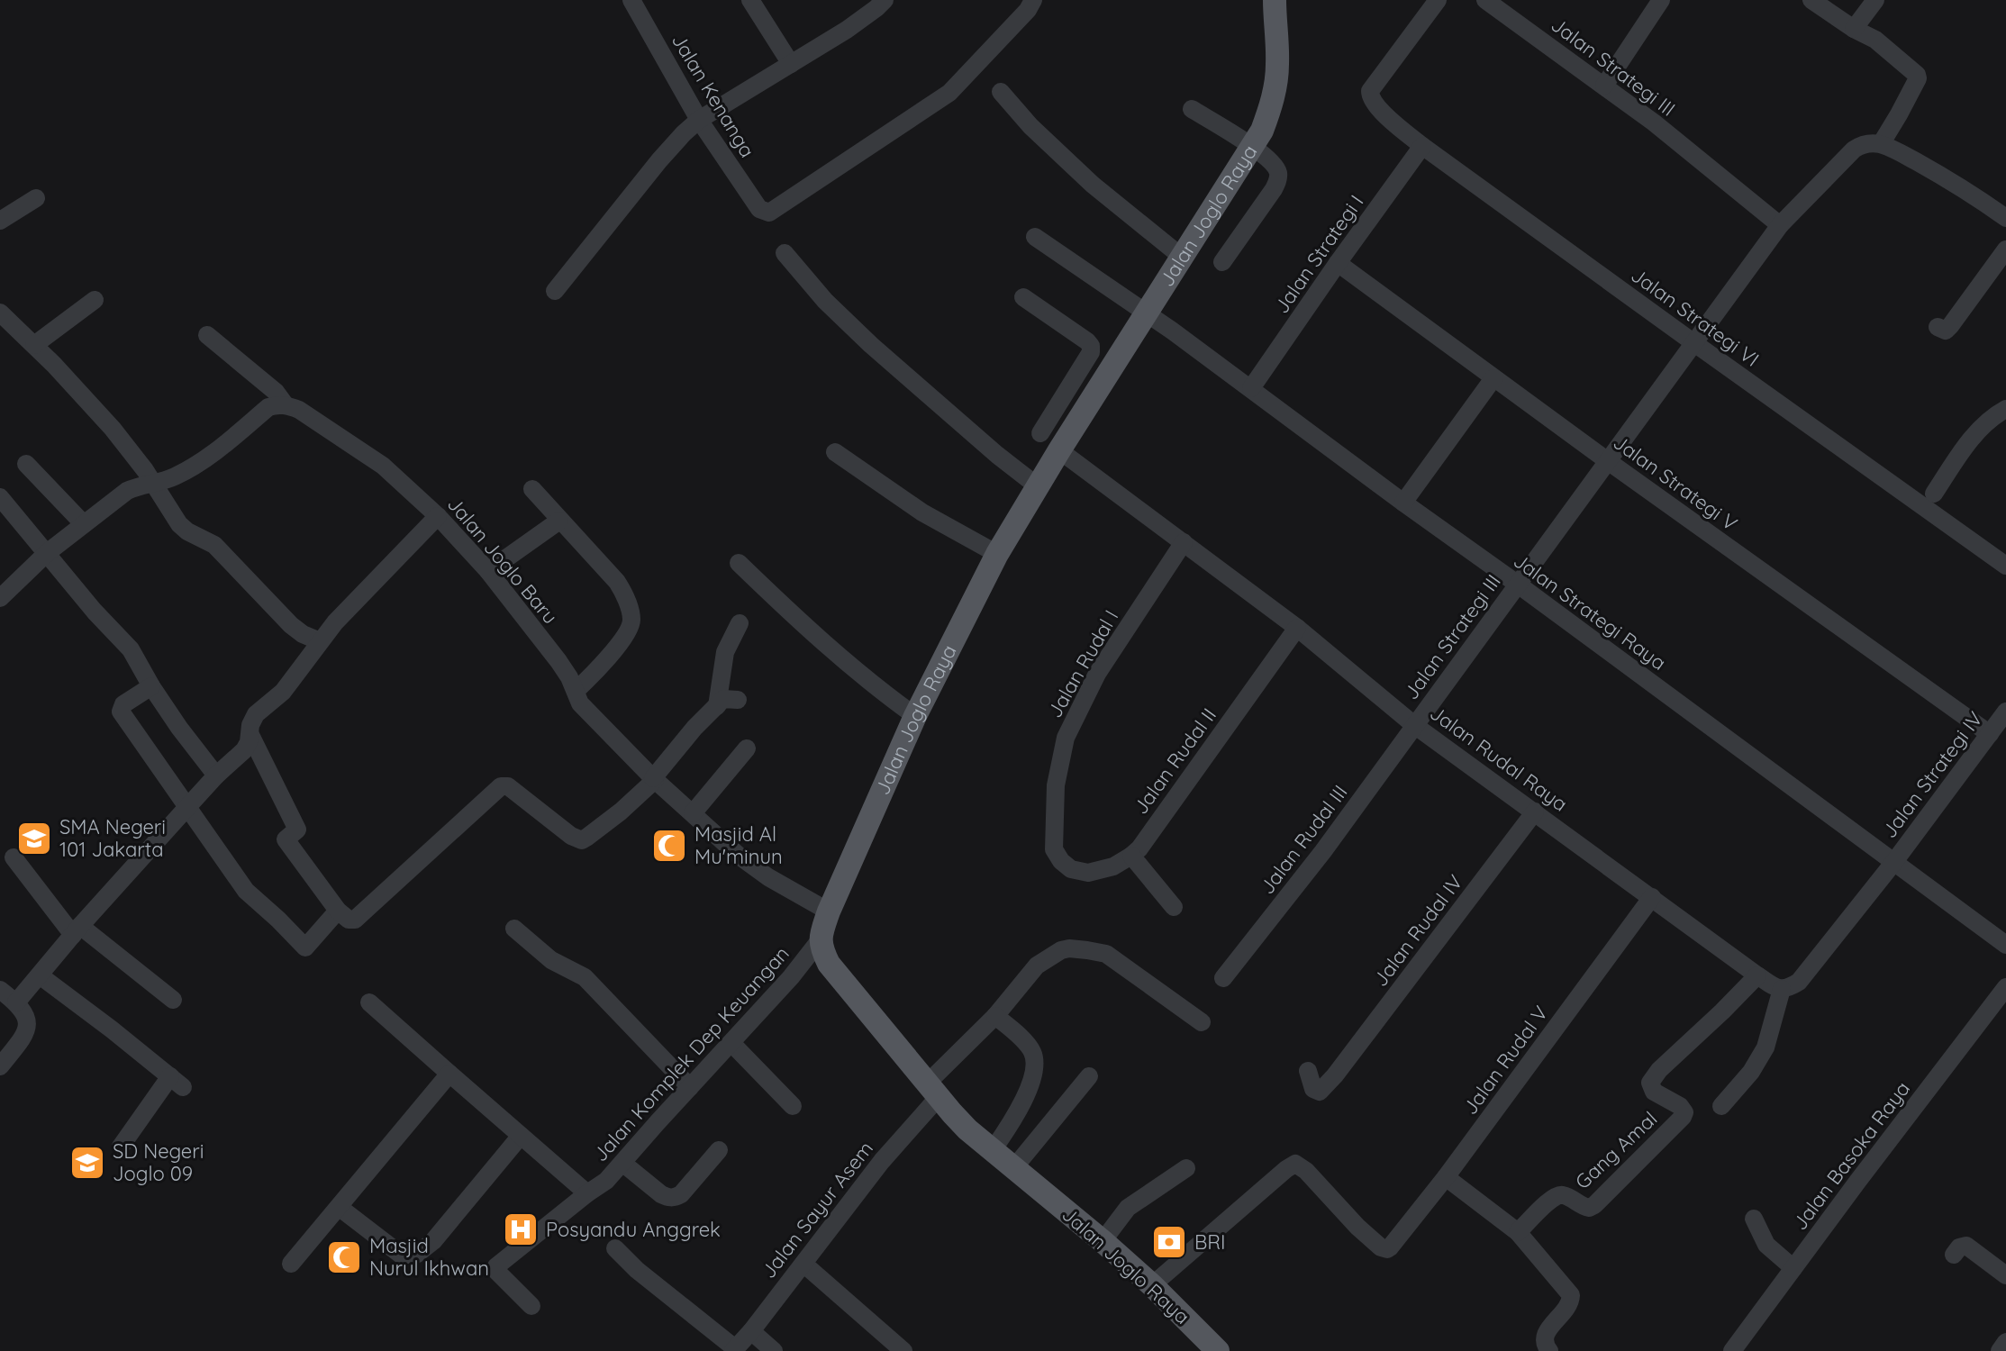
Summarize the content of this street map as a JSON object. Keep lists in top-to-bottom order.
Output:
{
  "streets": {
    "main road": ["Jalan Joglo Raya"],
    "street": [
      "Jalan Strategi III",
      "Jalan Kenanga",
      "Jalan Strategi I",
      "Jalan Strategi VI",
      "Jalan Strategi V",
      "Jalan Joglo Baru",
      "Jalan Strategi Raya",
      "Jalan Rudal I",
      "Jalan Rudal Raya",
      "Jalan Rudal II",
      "Jalan Strategi IV",
      "Jalan Rudal III",
      "Jalan Rudal IV",
      "Jalan Komplek Dep Keuangan",
      "Jalan Rudal V",
      "Gang Amal",
      "Jalan Basoka Raya",
      "Jalan Sayur Asem"
    ]
  },
  "crossings": [
    ["Jalan Strategi III", "Jalan Strategi VI"],
    ["Jalan Strategi III", "Jalan Strategi V"],
    ["Jalan Strategi III", "Jalan Strategi Raya"],
    ["Jalan Strategi III", "Jalan Rudal Raya"],
    ["Jalan Strategi III", "Jalan Rudal III"],
    ["Jalan Joglo Raya", "Jalan Joglo Baru"],
    ["Jalan Joglo Raya", "Jalan Strategi Raya"],
    ["Jalan Joglo Raya", "Jalan Rudal Raya"],
    ["Jalan Joglo Raya", "Jalan Komplek Dep Keuangan"],
    ["Jalan Joglo Raya", "Jalan Rudal V"],
    ["Jalan Joglo Raya", "Jalan Sayur Asem"],
    ["Jalan Strategi I", "Jalan Strategi VI"],
    ["Jalan Strategi I", "Jalan Strategi V"],
    ["Jalan Strategi I", "Jalan Strategi Raya"],
    ["Jalan Strategi V", "Jalan Strategi IV"],
    ["Jalan Strategi Raya", "Jalan Strategi IV"],
    ["Jalan Rudal I", "Jalan Rudal Raya"],
    ["Jalan Rudal I", "Jalan Rudal II"],
    ["Jalan Rudal Raya", "Jalan Rudal II"],
    ["Jalan Rudal Raya", "Jalan Rudal III"],
    ["Jalan Rudal Raya", "Jalan Rudal IV"],
    ["Jalan Rudal Raya", "Jalan Rudal V"],
    ["Jalan Rudal Raya", "Gang Amal"]
  ],
  "places": {
    "school or university": ["SMA Negeri 101 Jakarta", "SD Negeri Joglo 09"],
    "mosque": ["Masjid Al Mu'minun", "Masjid Nurul Ikhwan"],
    "hospital": ["Posyandu Anggrek"],
    "bank": ["BRI"]
  }
}
